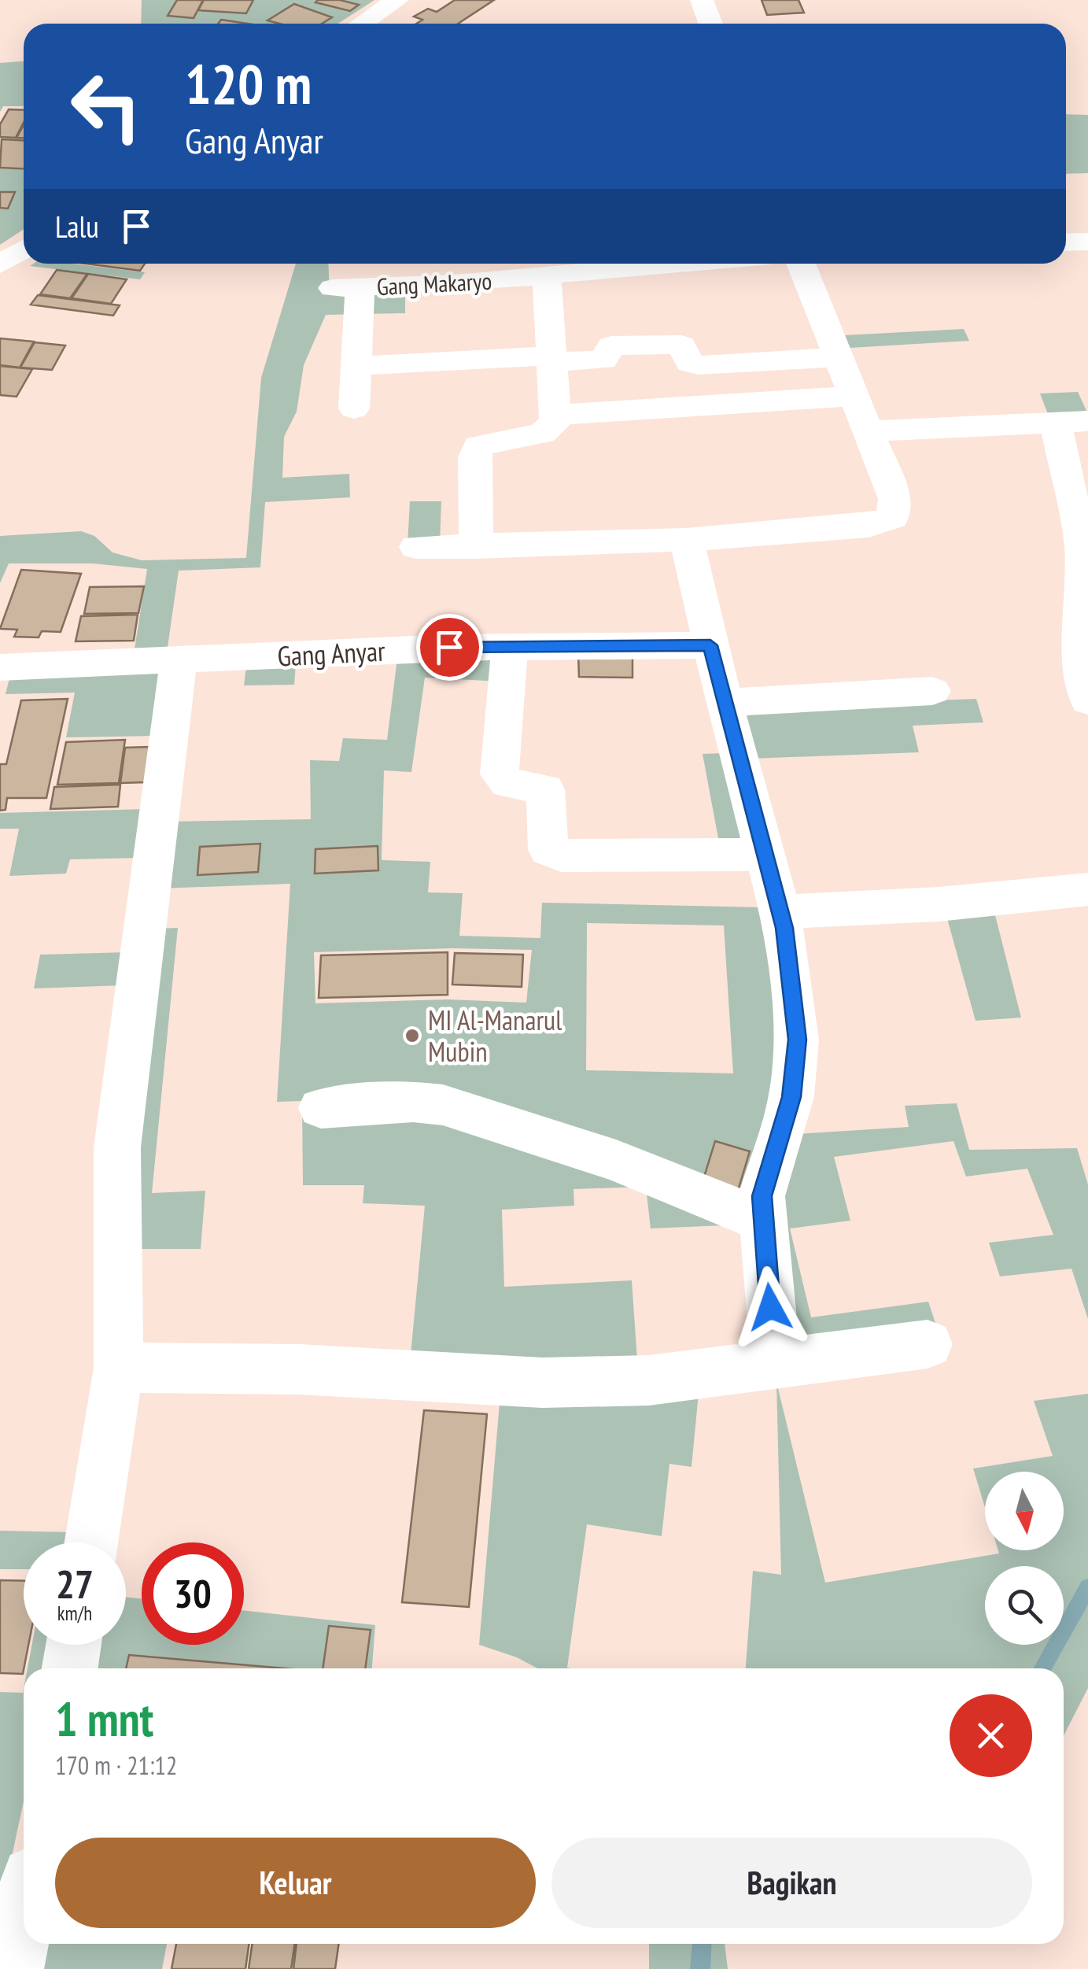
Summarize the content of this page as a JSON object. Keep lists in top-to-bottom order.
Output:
{
  "streets": {
    "street": ["Gang Makaryo", "Gang Anyar"]
  },
  "places": ["MI Al-Manarul Mubin"],
  "north": "bottom",
  "page": {
    "turn": ["120 m", "Gang Anyar"],
    "then": "Lalu",
    "speed": "27 km/h",
    "limit": "30",
    "heading": ["1 mnt", "170 m · 21:12"],
    "buttons": ["Keluar", "Bagikan"]
  }
}
